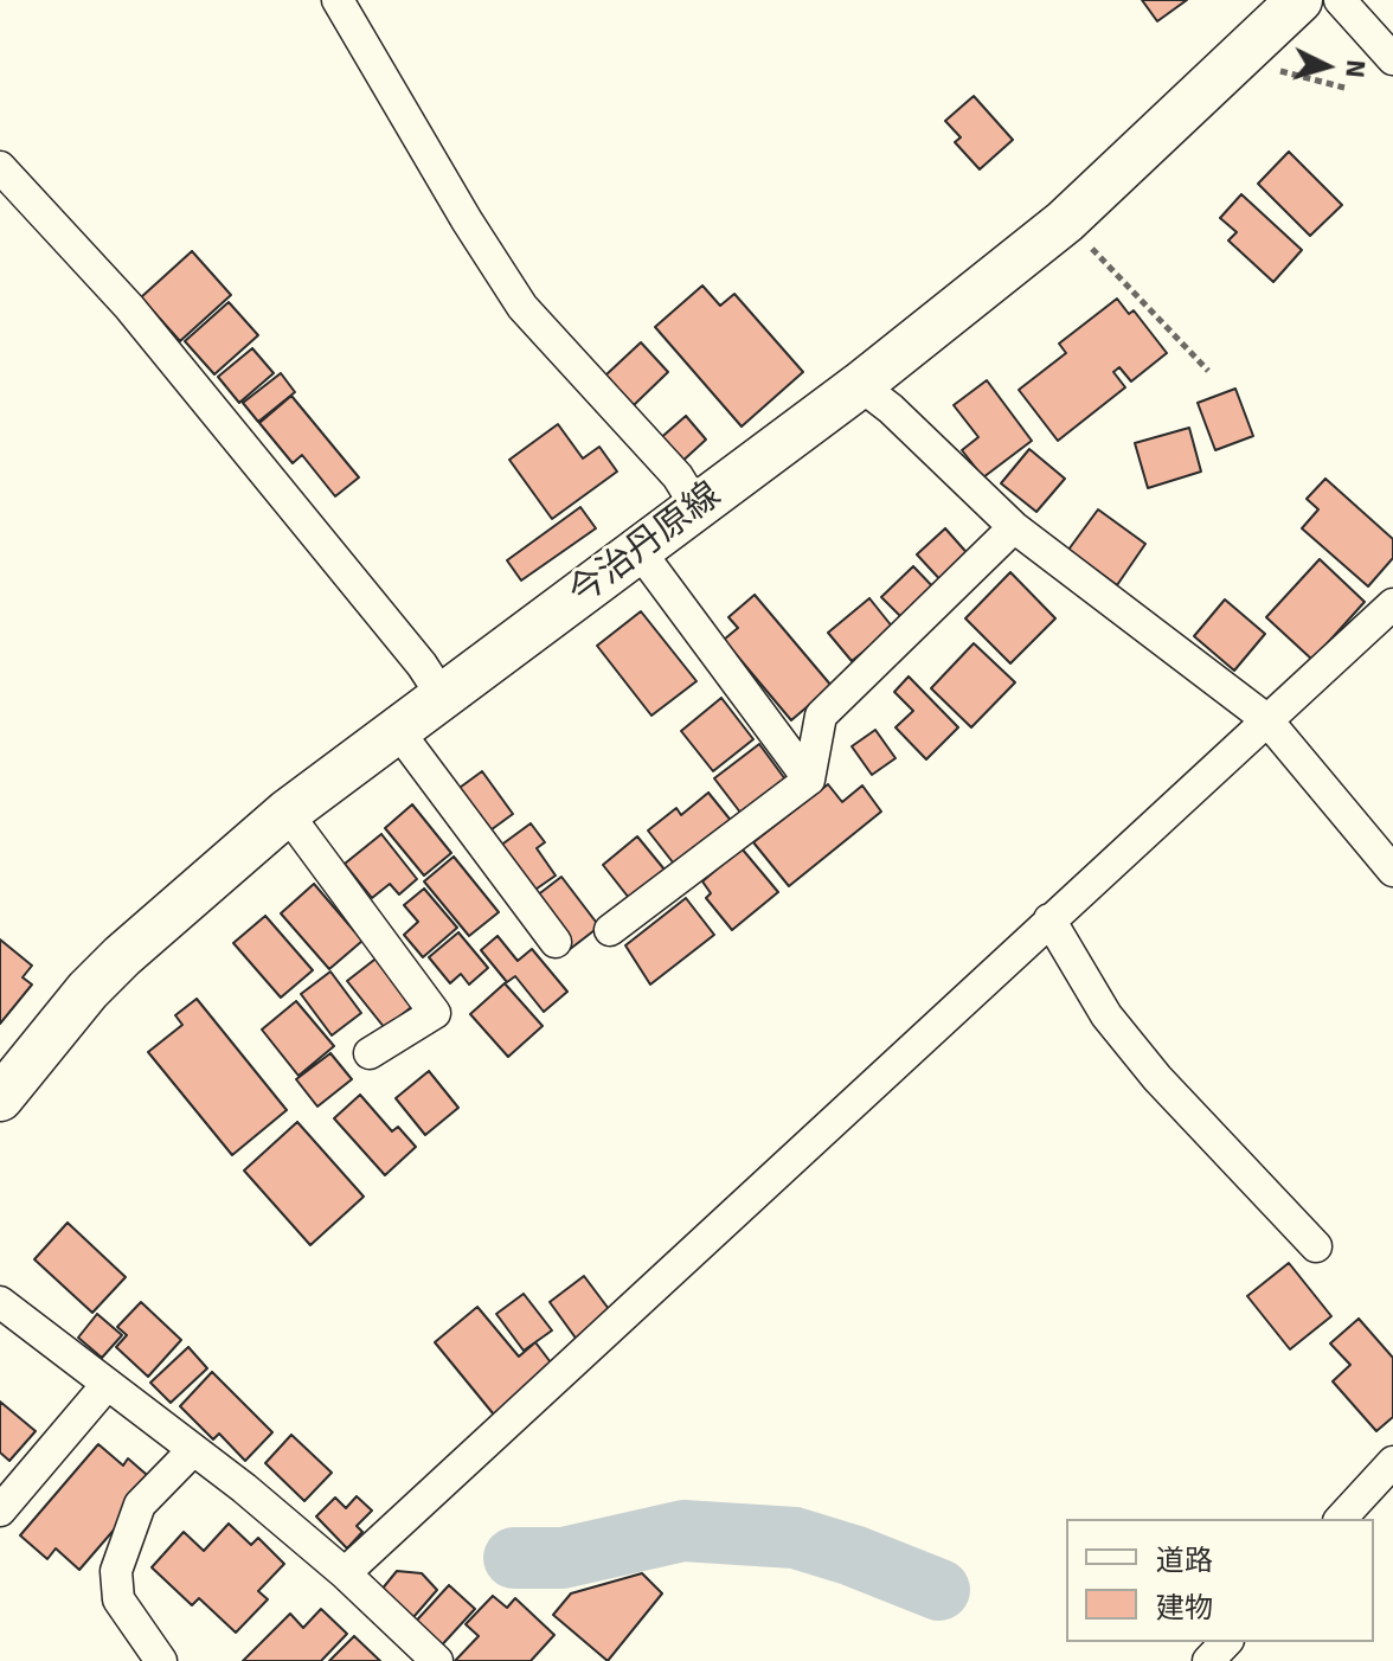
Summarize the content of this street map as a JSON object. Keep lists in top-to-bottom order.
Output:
{
  "streets": {
    "main road": ["今治丹原線"]
  },
  "legend": ["道路", "建物"],
  "north": "right"
}
